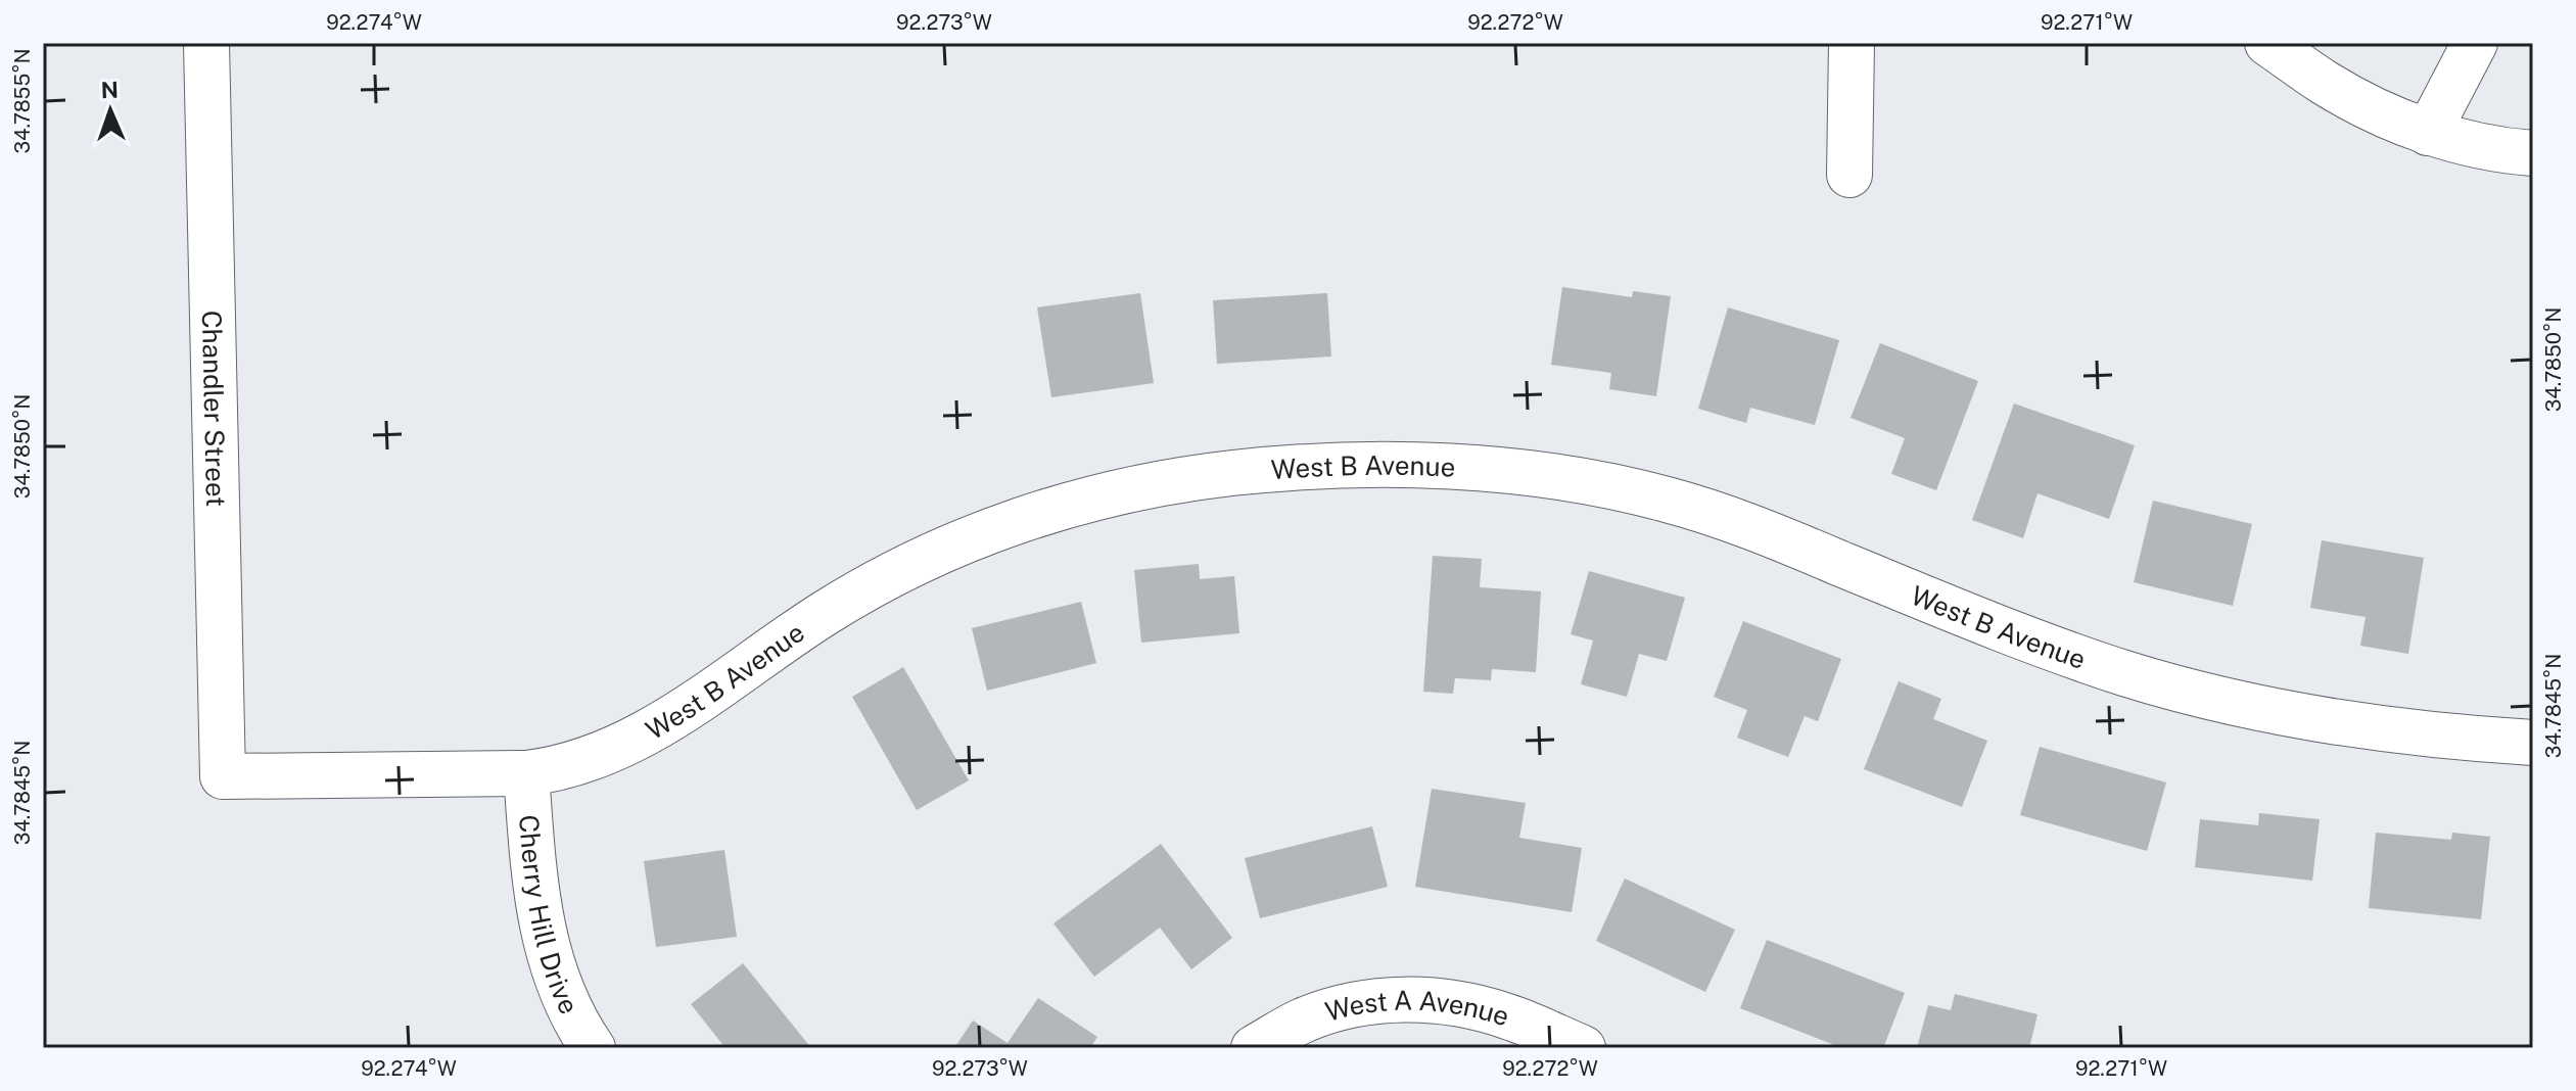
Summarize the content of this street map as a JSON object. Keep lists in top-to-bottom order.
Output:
{
  "streets": {
    "street": [
      "Chandler Street",
      "West B Avenue",
      "Cherry Hill Drive",
      "West A Avenue"
    ]
  },
  "crossings": [
    ["Chandler Street", "West B Avenue"],
    ["West B Avenue", "Cherry Hill Drive"]
  ],
  "north": "top",
  "coordinates": [
    "92.274°W",
    "92.273°W",
    "92.272°W",
    "92.271°W",
    "34.7855°N",
    "34.7850°N",
    "34.7845°N"
  ]
}
